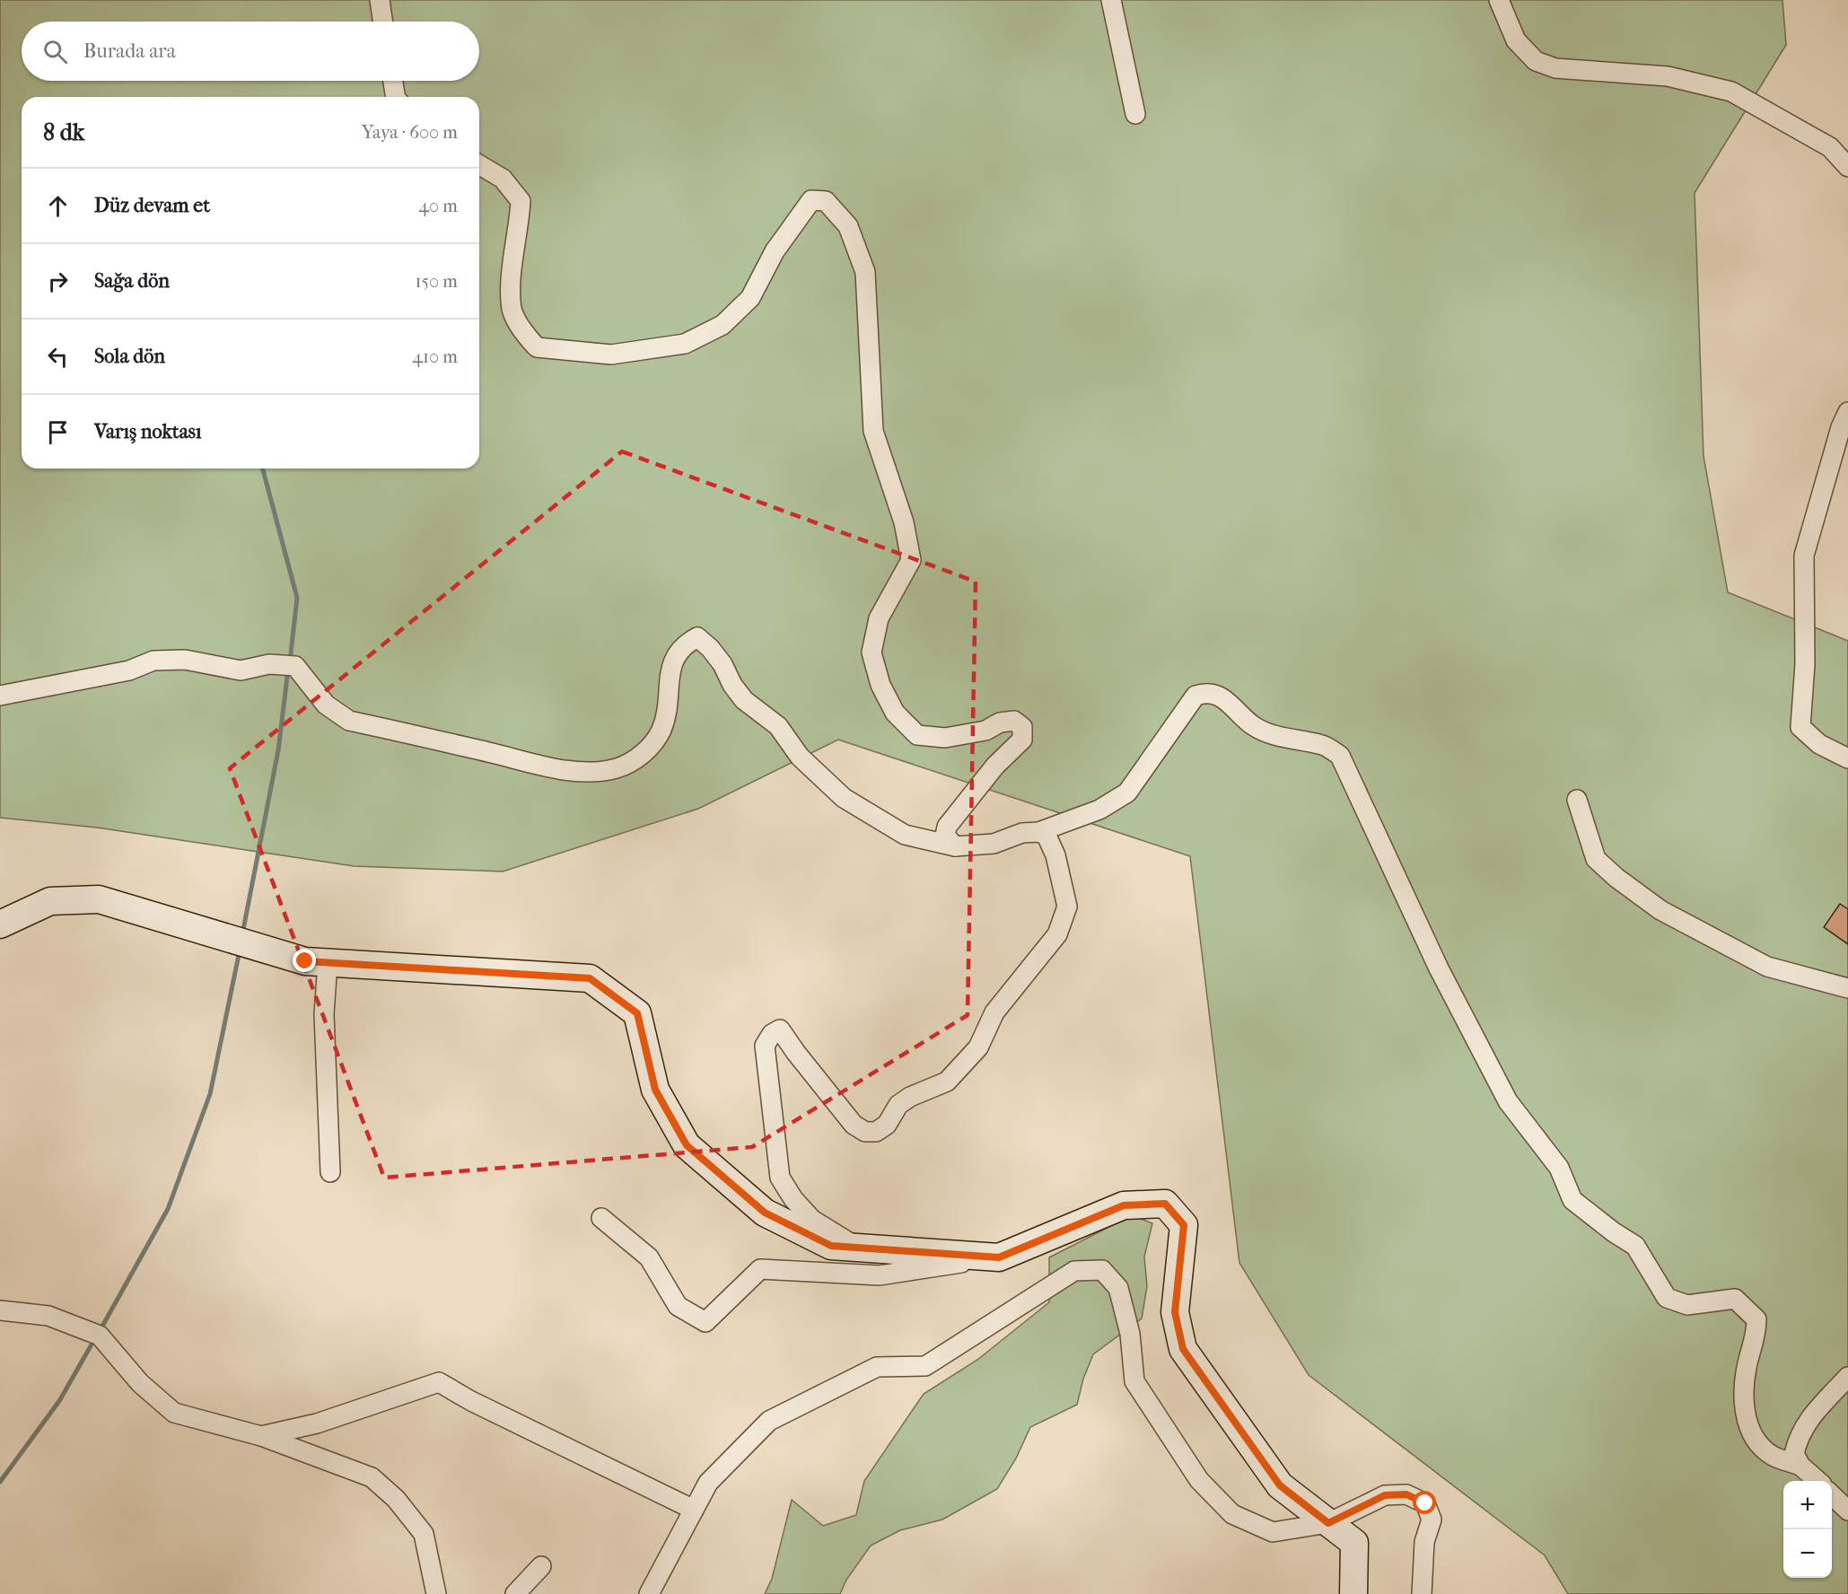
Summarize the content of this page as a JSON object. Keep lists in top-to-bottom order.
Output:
{
  "page": {
    "search": "Burada ara",
    "heading": ["8 dk", "Yaya · 600 m"],
    "list": [
      ["Düz devam et", "40 m"],
      ["Sağa dön", "150 m"],
      ["Sola dön", "410 m"],
      "Varış noktası"
    ],
    "map_buttons": ["+", "−"]
  }
}
